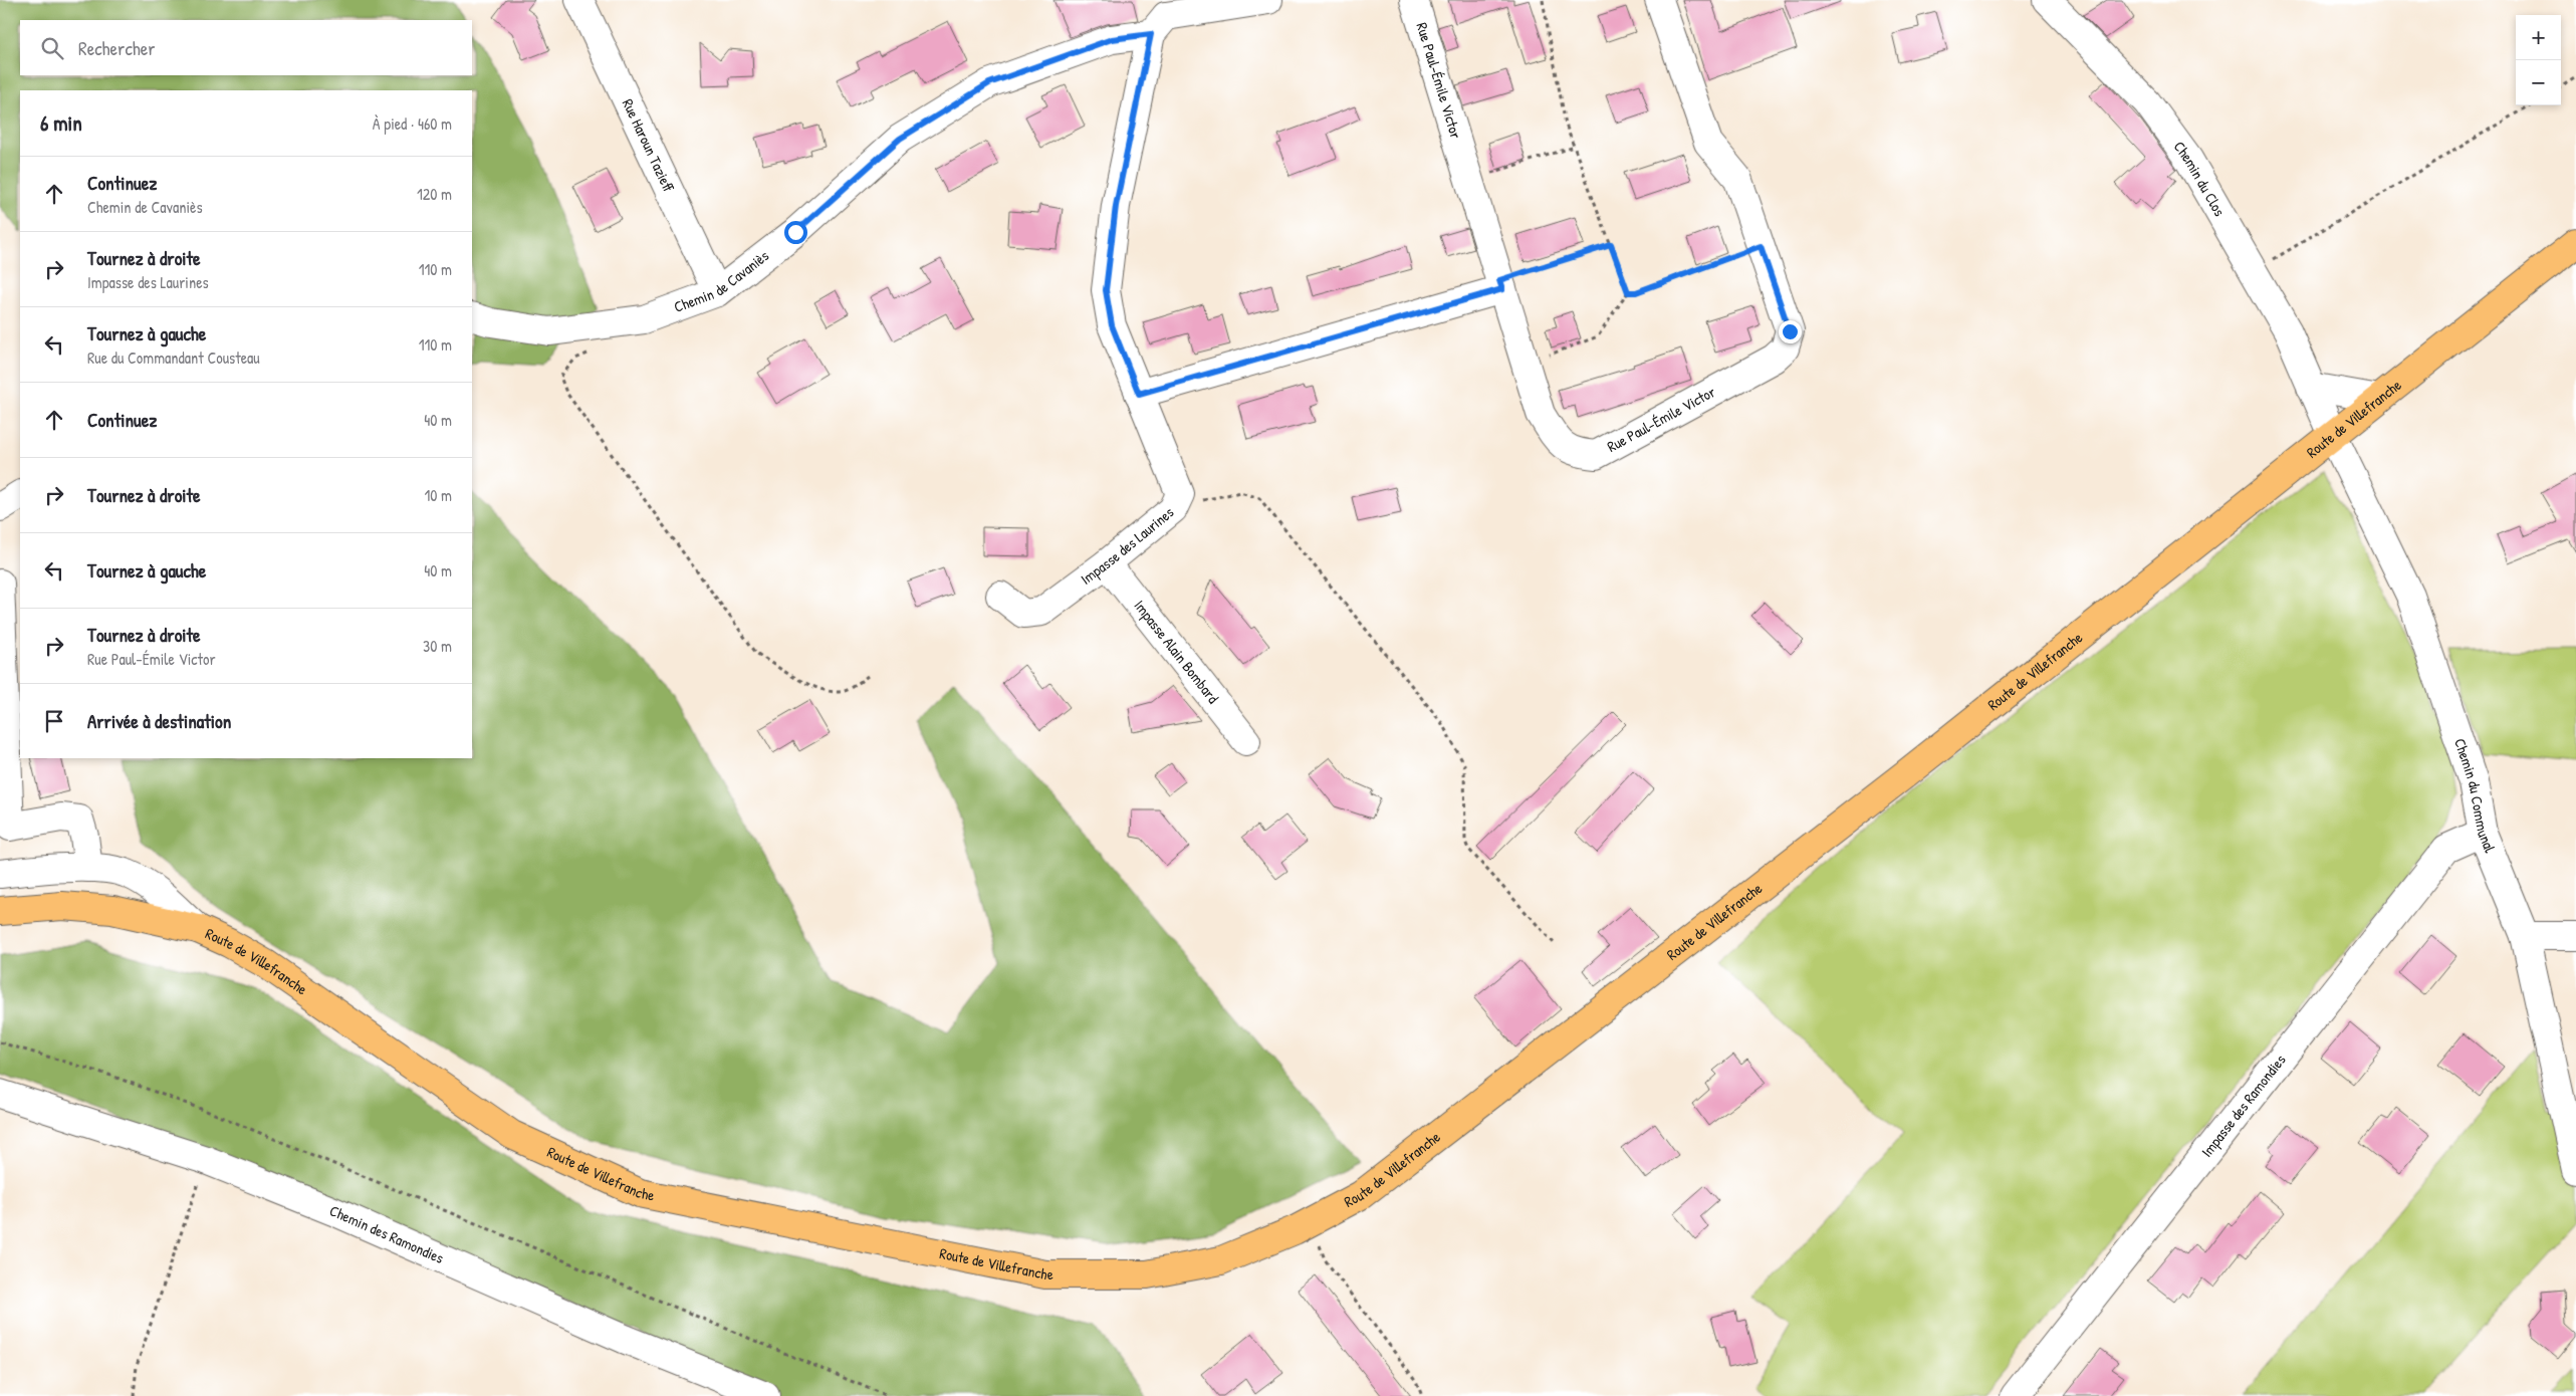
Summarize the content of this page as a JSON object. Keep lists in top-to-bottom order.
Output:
{
  "streets": {
    "main road": ["Route de Villefranche"],
    "street": [
      "Rue Paul-Émile Victor",
      "Rue Haroun Tazieff",
      "Chemin du Clos",
      "Chemin de Cavaniès",
      "Impasse des Laurines",
      "Impasse Alain Bombard",
      "Chemin du Communal",
      "Impasse des Ramondies",
      "Chemin des Ramondies"
    ]
  },
  "crossings": [
    ["Rue Haroun Tazieff", "Chemin de Cavaniès"],
    ["Chemin du Clos", "Route de Villefranche"],
    ["Chemin du Clos", "Chemin du Communal"],
    ["Chemin de Cavaniès", "Impasse des Laurines"],
    ["Route de Villefranche", "Chemin du Communal"],
    ["Impasse des Laurines", "Impasse Alain Bombard"],
    ["Chemin du Communal", "Impasse des Ramondies"]
  ],
  "page": {
    "map_buttons": ["+", "−"],
    "search": "Rechercher",
    "heading": ["6 min", "À pied · 460 m"],
    "list": [
      ["Continuez", "Chemin de Cavaniès", "120 m"],
      ["Tournez à droite", "Impasse des Laurines", "110 m"],
      ["Tournez à gauche", "Rue du Commandant Cousteau", "110 m"],
      ["Continuez", "40 m"],
      ["Tournez à droite", "10 m"],
      ["Tournez à gauche", "40 m"],
      ["Tournez à droite", "Rue Paul-Émile Victor", "30 m"],
      "Arrivée à destination"
    ]
  }
}
